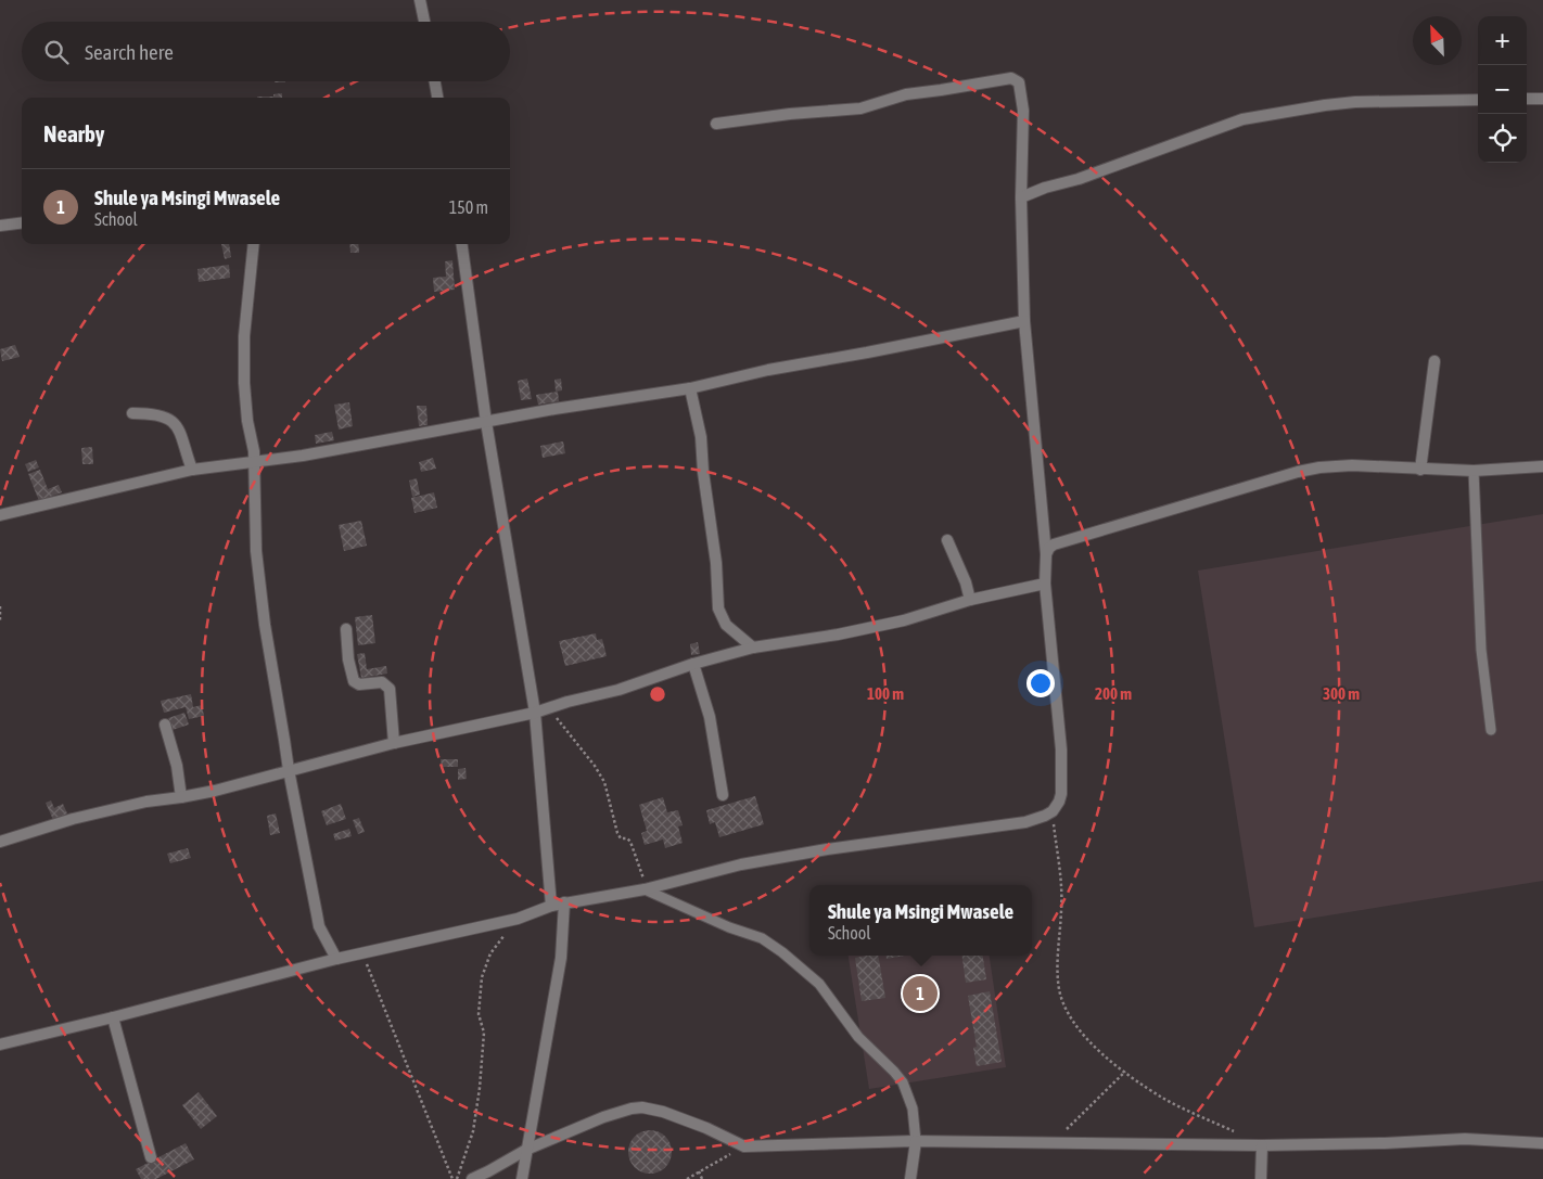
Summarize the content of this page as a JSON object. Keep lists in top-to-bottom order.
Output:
{
  "north": "top left",
  "page": {
    "map_buttons": ["+", "−"],
    "search": "Search here",
    "heading": "Nearby",
    "list": [
      {
        "mark": "1",
        "name": "Shule ya Msingi Mwasele",
        "note": "School",
        "value": "150 m"
      }
    ],
    "popup": ["Shule ya Msingi Mwasele", "School"],
    "pins": "1"
  },
  "rings": ["100 m", "200 m", "300 m"]
}
